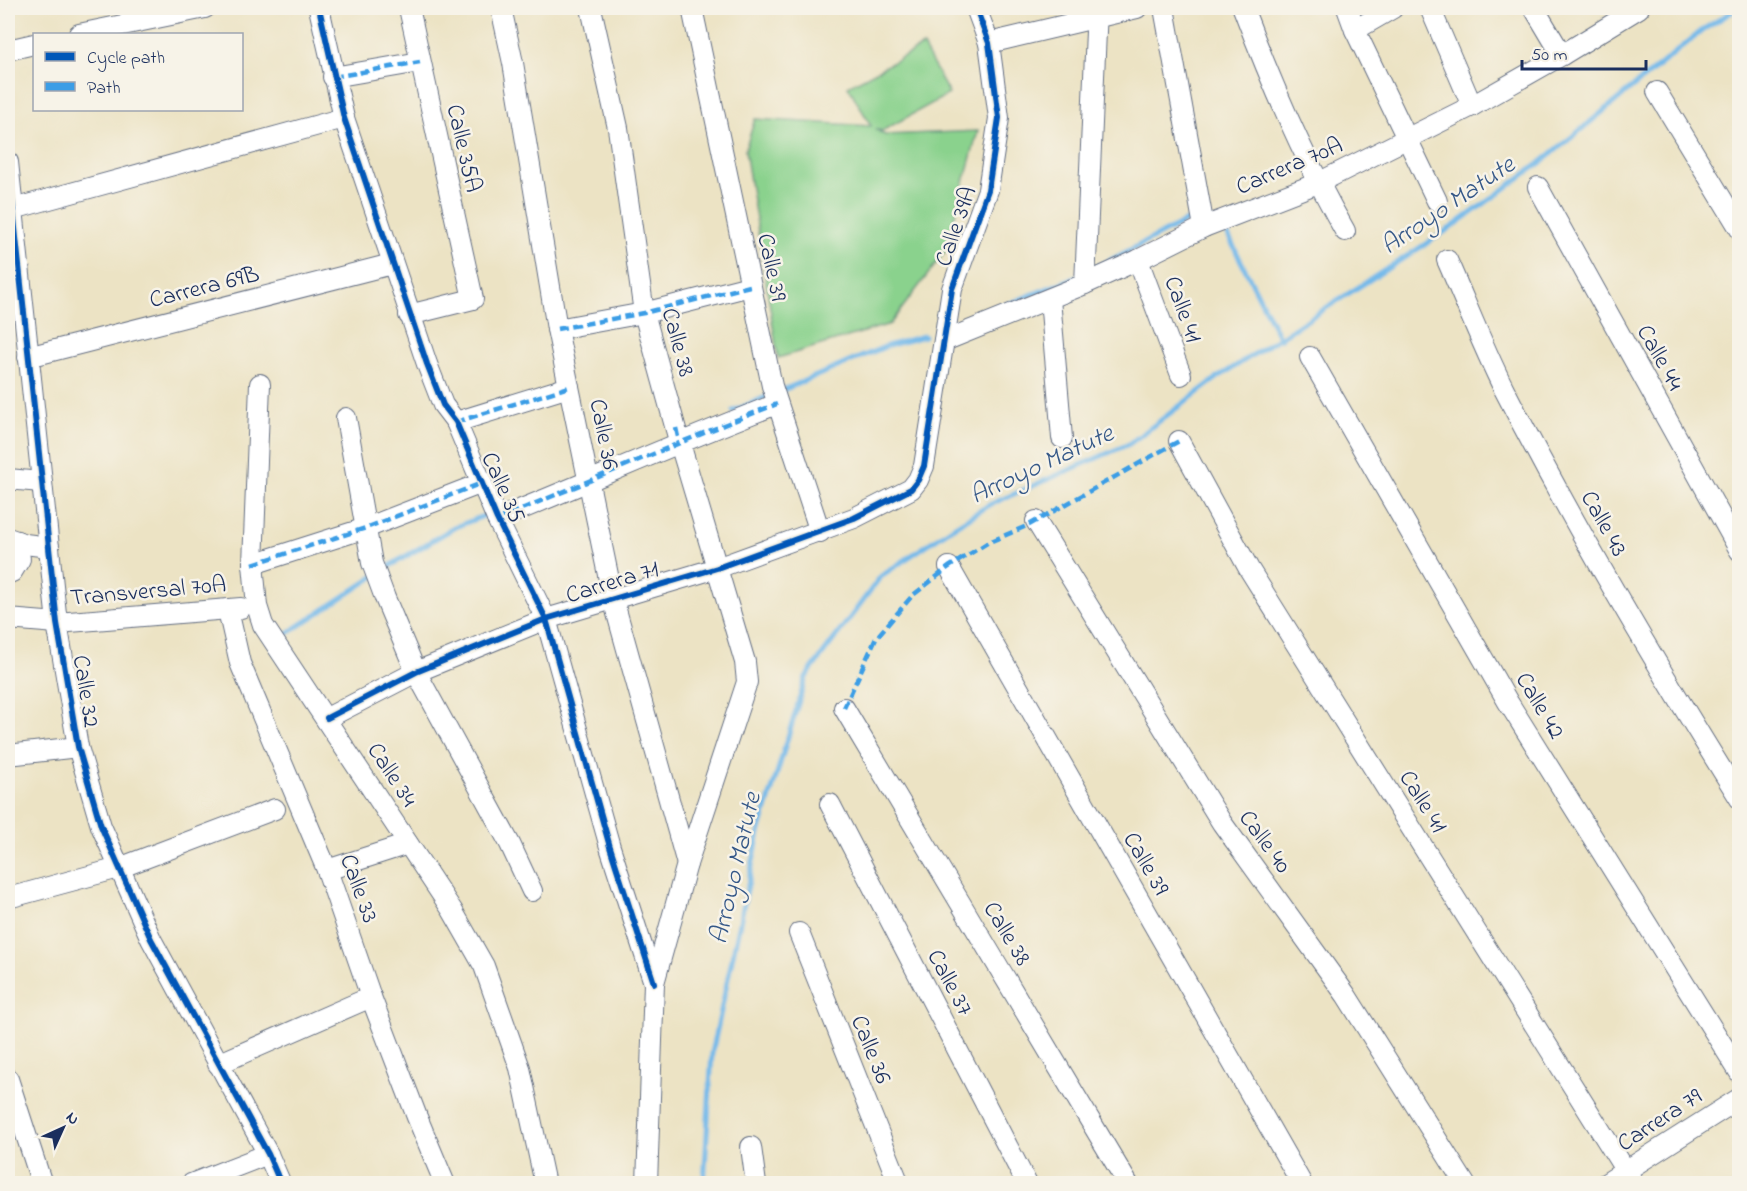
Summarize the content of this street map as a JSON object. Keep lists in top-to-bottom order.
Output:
{
  "streets": {
    "street": [
      "Calle 35A",
      "Carrera 70A",
      "Calle 39A",
      "Calle 39",
      "Carrera 69B",
      "Calle 41",
      "Calle 38",
      "Calle 44",
      "Calle 36",
      "Calle 35",
      "Calle 43",
      "Carrera 71",
      "Transversal 70A",
      "Calle 32",
      "Calle 42",
      "Calle 34",
      "Calle 40",
      "Calle 33",
      "Calle 37",
      "Carrera 79"
    ]
  },
  "crossings": [
    ["Calle 35A", "Calle 35"],
    ["Carrera 70A", "Calle 39A"],
    ["Carrera 70A", "Calle 41"],
    ["Calle 39A", "Carrera 71"],
    ["Calle 39", "Carrera 71"],
    ["Carrera 69B", "Calle 35"],
    ["Carrera 69B", "Calle 32"],
    ["Calle 41", "Carrera 79"],
    ["Calle 38", "Calle 36"],
    ["Calle 38", "Carrera 71"],
    ["Calle 36", "Carrera 71"],
    ["Calle 35", "Carrera 71"],
    ["Carrera 71", "Calle 34"],
    ["Transversal 70A", "Calle 32"],
    ["Transversal 70A", "Calle 34"],
    ["Transversal 70A", "Calle 33"]
  ],
  "water": ["Arroyo Matute"],
  "legend": ["Cycle path", "Path"],
  "scale_bar": "50 m",
  "north": "top right"
}
